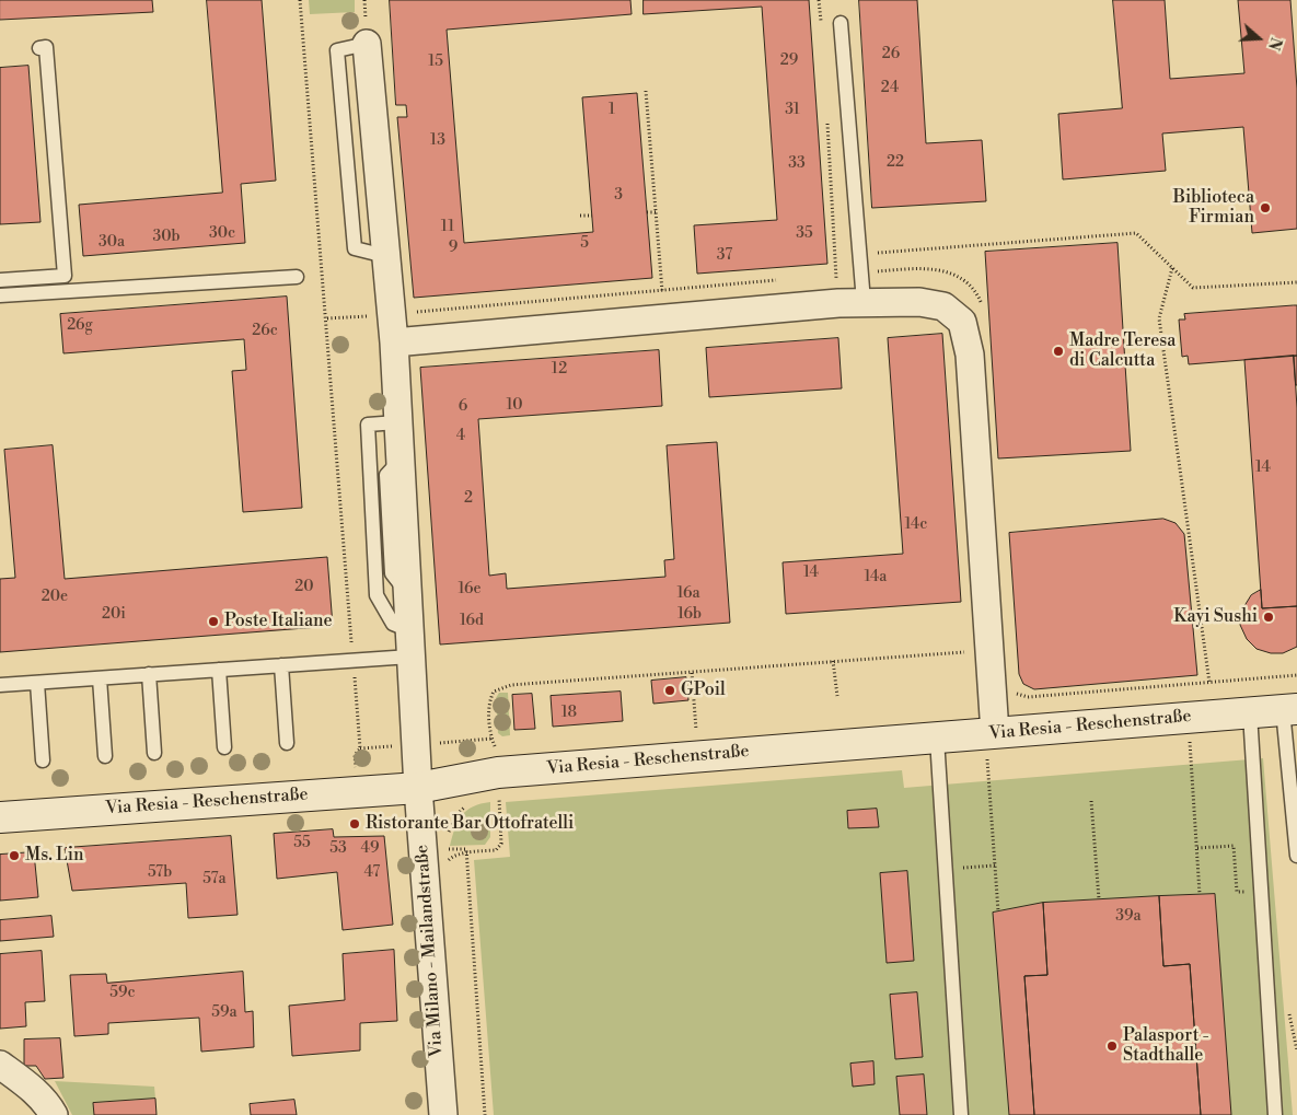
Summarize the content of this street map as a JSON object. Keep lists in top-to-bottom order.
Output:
{
  "streets": {
    "main road": ["Via Resia - Reschenstraße"],
    "street": ["Via Milano - Mailandstraße"]
  },
  "crossings": [
    ["Via Resia - Reschenstraße", "Via Milano - Mailandstraße"]
  ],
  "places": [
    "Biblioteca Firmian",
    "Madre Teresa di Calcutta",
    "Kayi Sushi",
    "Poste Italiane",
    "GPoil",
    "Ristorante Bar Ottofratelli",
    "Ms. Lin",
    "Palasport - Stadthalle"
  ],
  "house_numbers": [
    "26",
    "29",
    "15",
    "24",
    "1",
    "31",
    "13",
    "22",
    "33",
    "3",
    "11",
    "30c",
    "35",
    "30b",
    "30a",
    "5",
    "9",
    "37",
    "26g",
    "26c",
    "12",
    "10",
    "6",
    "4",
    "14",
    "2",
    "14c",
    "14",
    "14a",
    "20",
    "16e",
    "16a",
    "20e",
    "20i",
    "16b",
    "16d",
    "18",
    "55",
    "53",
    "49",
    "57b",
    "47",
    "57a",
    "39a",
    "59c",
    "59a"
  ],
  "north": "right"
}
